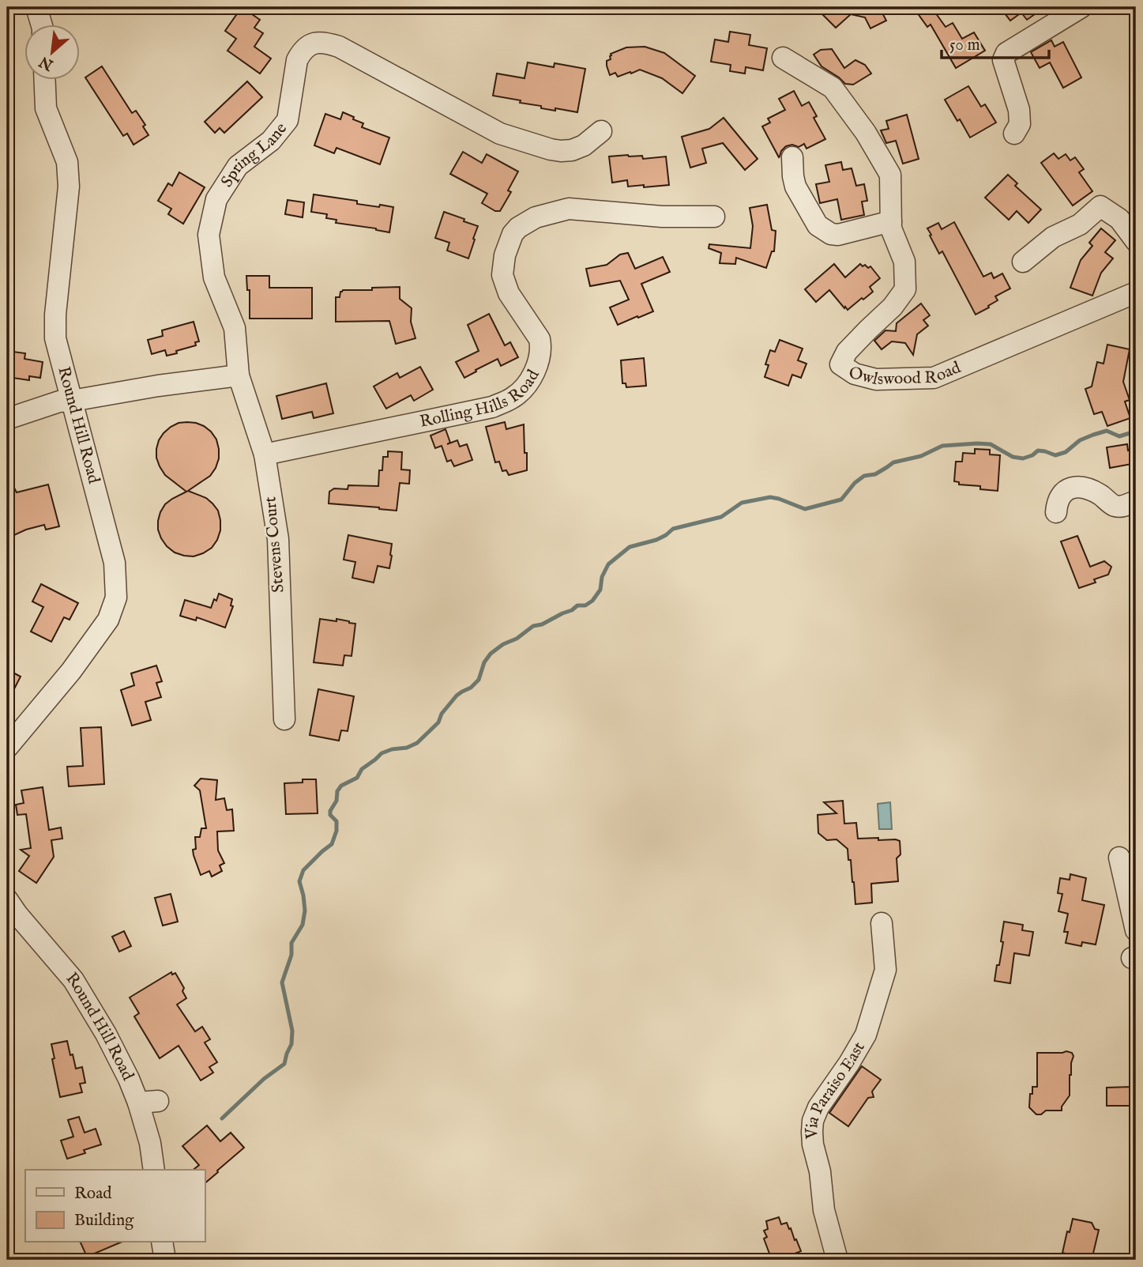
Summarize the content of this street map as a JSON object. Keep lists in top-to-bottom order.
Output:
{
  "streets": {
    "street": [
      "Spring Lane",
      "Owlswood Road",
      "Rolling Hills Road",
      "Round Hill Road",
      "Stevens Court",
      "Via Paraiso East"
    ]
  },
  "crossings": [
    ["Spring Lane", "Stevens Court"],
    ["Rolling Hills Road", "Stevens Court"]
  ],
  "legend": ["Road", "Building"],
  "scale_bar": "50 m",
  "north": "bottom left"
}
